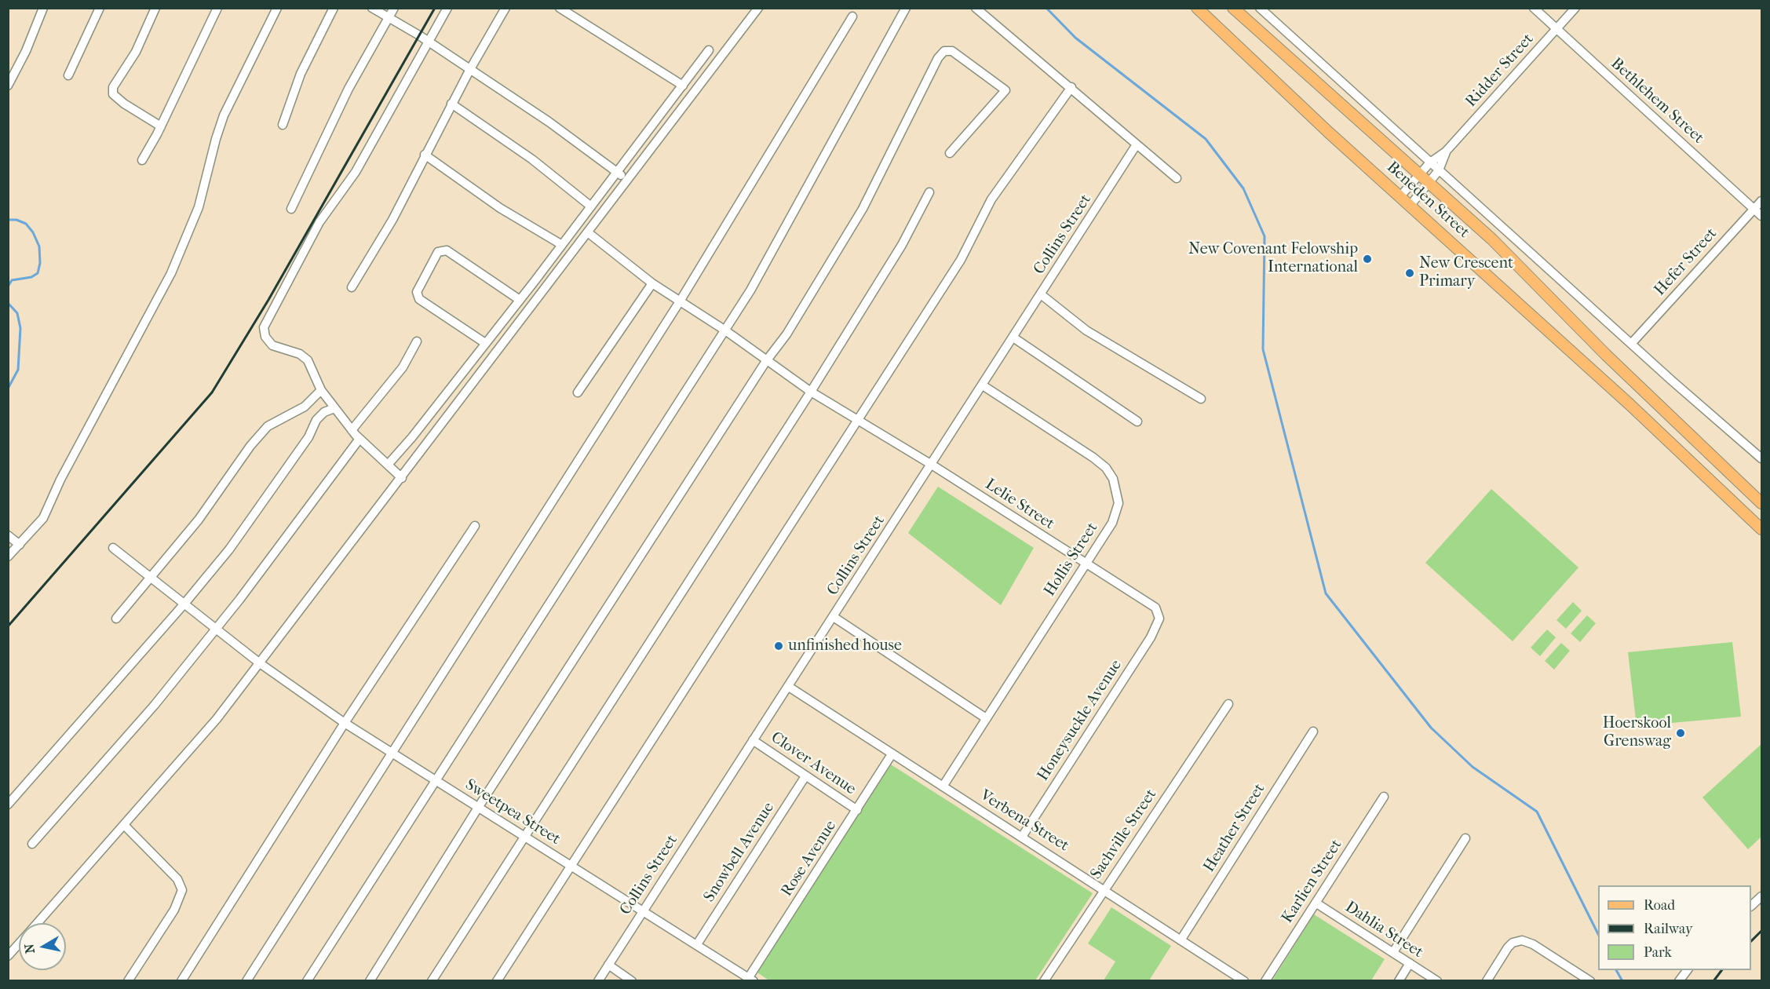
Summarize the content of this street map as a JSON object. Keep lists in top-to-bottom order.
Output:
{
  "streets": {
    "main road": ["Beneden Street"],
    "street": [
      "Ridder Street",
      "Bethlehem Street",
      "Collins Street",
      "Hefer Street",
      "Lelie Street",
      "Hollis Street",
      "Honeysuckle Avenue",
      "Clover Avenue",
      "Sweetpea Street",
      "Verbena Street",
      "Heather Street",
      "Sachville Street",
      "Snowbell Avenue",
      "Rose Avenue",
      "Karlien Street",
      "Dahlia Street"
    ]
  },
  "crossings": [
    ["Ridder Street", "Bethlehem Street"],
    ["Ridder Street", "Beneden Street"],
    ["Bethlehem Street", "Hefer Street"],
    ["Beneden Street", "Hefer Street"],
    ["Collins Street", "Lelie Street"],
    ["Collins Street", "Hollis Street"],
    ["Collins Street", "Clover Avenue"],
    ["Collins Street", "Sweetpea Street"],
    ["Collins Street", "Verbena Street"],
    ["Lelie Street", "Hollis Street"],
    ["Lelie Street", "Honeysuckle Avenue"],
    ["Hollis Street", "Verbena Street"],
    ["Honeysuckle Avenue", "Verbena Street"],
    ["Clover Avenue", "Snowbell Avenue"],
    ["Clover Avenue", "Rose Avenue"],
    ["Sweetpea Street", "Snowbell Avenue"],
    ["Sweetpea Street", "Rose Avenue"],
    ["Verbena Street", "Heather Street"],
    ["Verbena Street", "Sachville Street"],
    ["Verbena Street", "Rose Avenue"],
    ["Karlien Street", "Dahlia Street"]
  ],
  "places": [
    "New Covenant Felowship International",
    "New Crescent Primary",
    "unfinished house",
    "Hoerskool Grenswag"
  ],
  "legend": ["Road", "Railway", "Park"],
  "north": "left"
}
